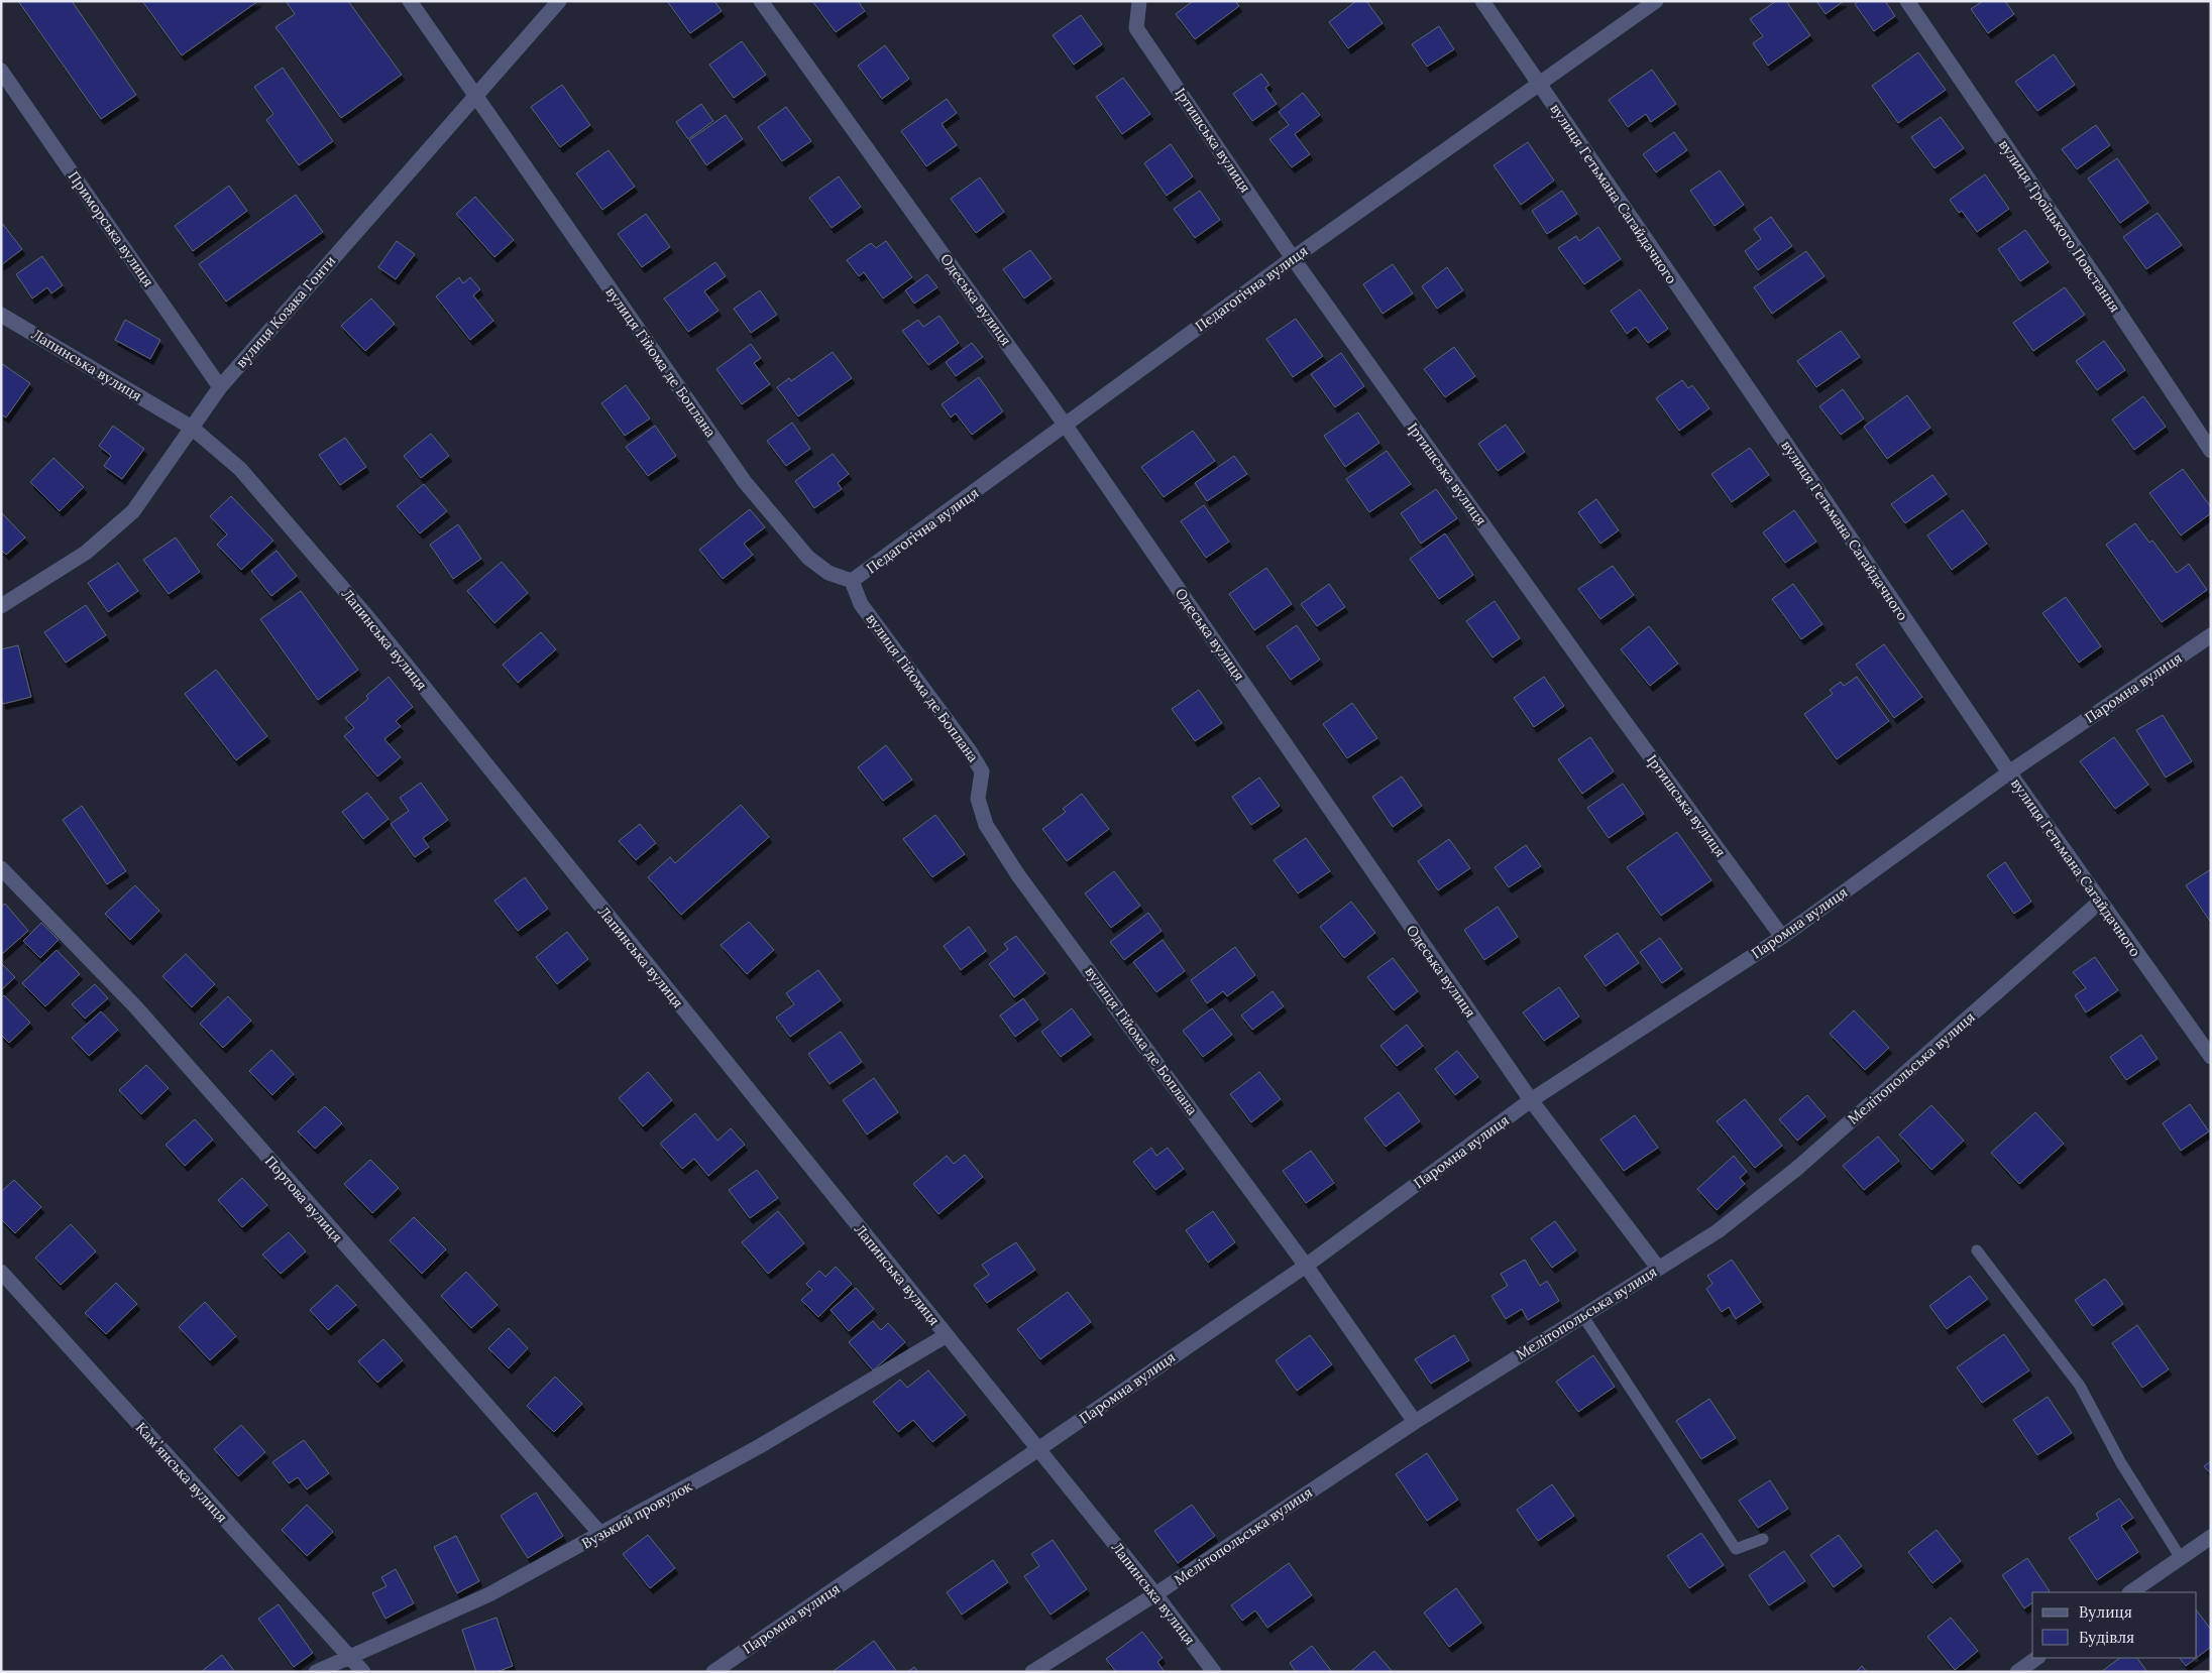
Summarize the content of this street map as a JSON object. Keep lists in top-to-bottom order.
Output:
{
  "streets": {
    "street": [
      "Іртишська вулиця",
      "вулиця Гетьмана Сагайдачного",
      "вулиця Троїцького Повстання",
      "Приморська вулиця",
      "Педагогічна вулиця",
      "Одеська вулиця",
      "вулиця Козака Гонти",
      "вулиця Гійома де Боплана",
      "Лапинська вулиця",
      "Паромна вулиця",
      "Мелітопольська вулиця",
      "Портова вулиця",
      "Камʼянська вулиця",
      "Вузький провулок"
    ]
  },
  "crossings": [
    ["Іртишська вулиця", "Педагогічна вулиця"],
    ["Іртишська вулиця", "Паромна вулиця"],
    ["вулиця Гетьмана Сагайдачного", "Педагогічна вулиця"],
    ["вулиця Гетьмана Сагайдачного", "Паромна вулиця"],
    ["вулиця Гетьмана Сагайдачного", "Мелітопольська вулиця"],
    ["Приморська вулиця", "вулиця Козака Гонти"],
    ["Педагогічна вулиця", "Одеська вулиця"],
    ["Педагогічна вулиця", "вулиця Гійома де Боплана"],
    ["Одеська вулиця", "Паромна вулиця"],
    ["Одеська вулиця", "Мелітопольська вулиця"],
    ["вулиця Козака Гонти", "вулиця Гійома де Боплана"],
    ["вулиця Козака Гонти", "Лапинська вулиця"],
    ["вулиця Гійома де Боплана", "Паромна вулиця"],
    ["вулиця Гійома де Боплана", "Мелітопольська вулиця"],
    ["Лапинська вулиця", "Паромна вулиця"],
    ["Лапинська вулиця", "Мелітопольська вулиця"],
    ["Лапинська вулиця", "Вузький провулок"],
    ["Портова вулиця", "Вузький провулок"],
    ["Камʼянська вулиця", "Вузький провулок"]
  ],
  "legend": ["Вулиця", "Будівля"]
}
